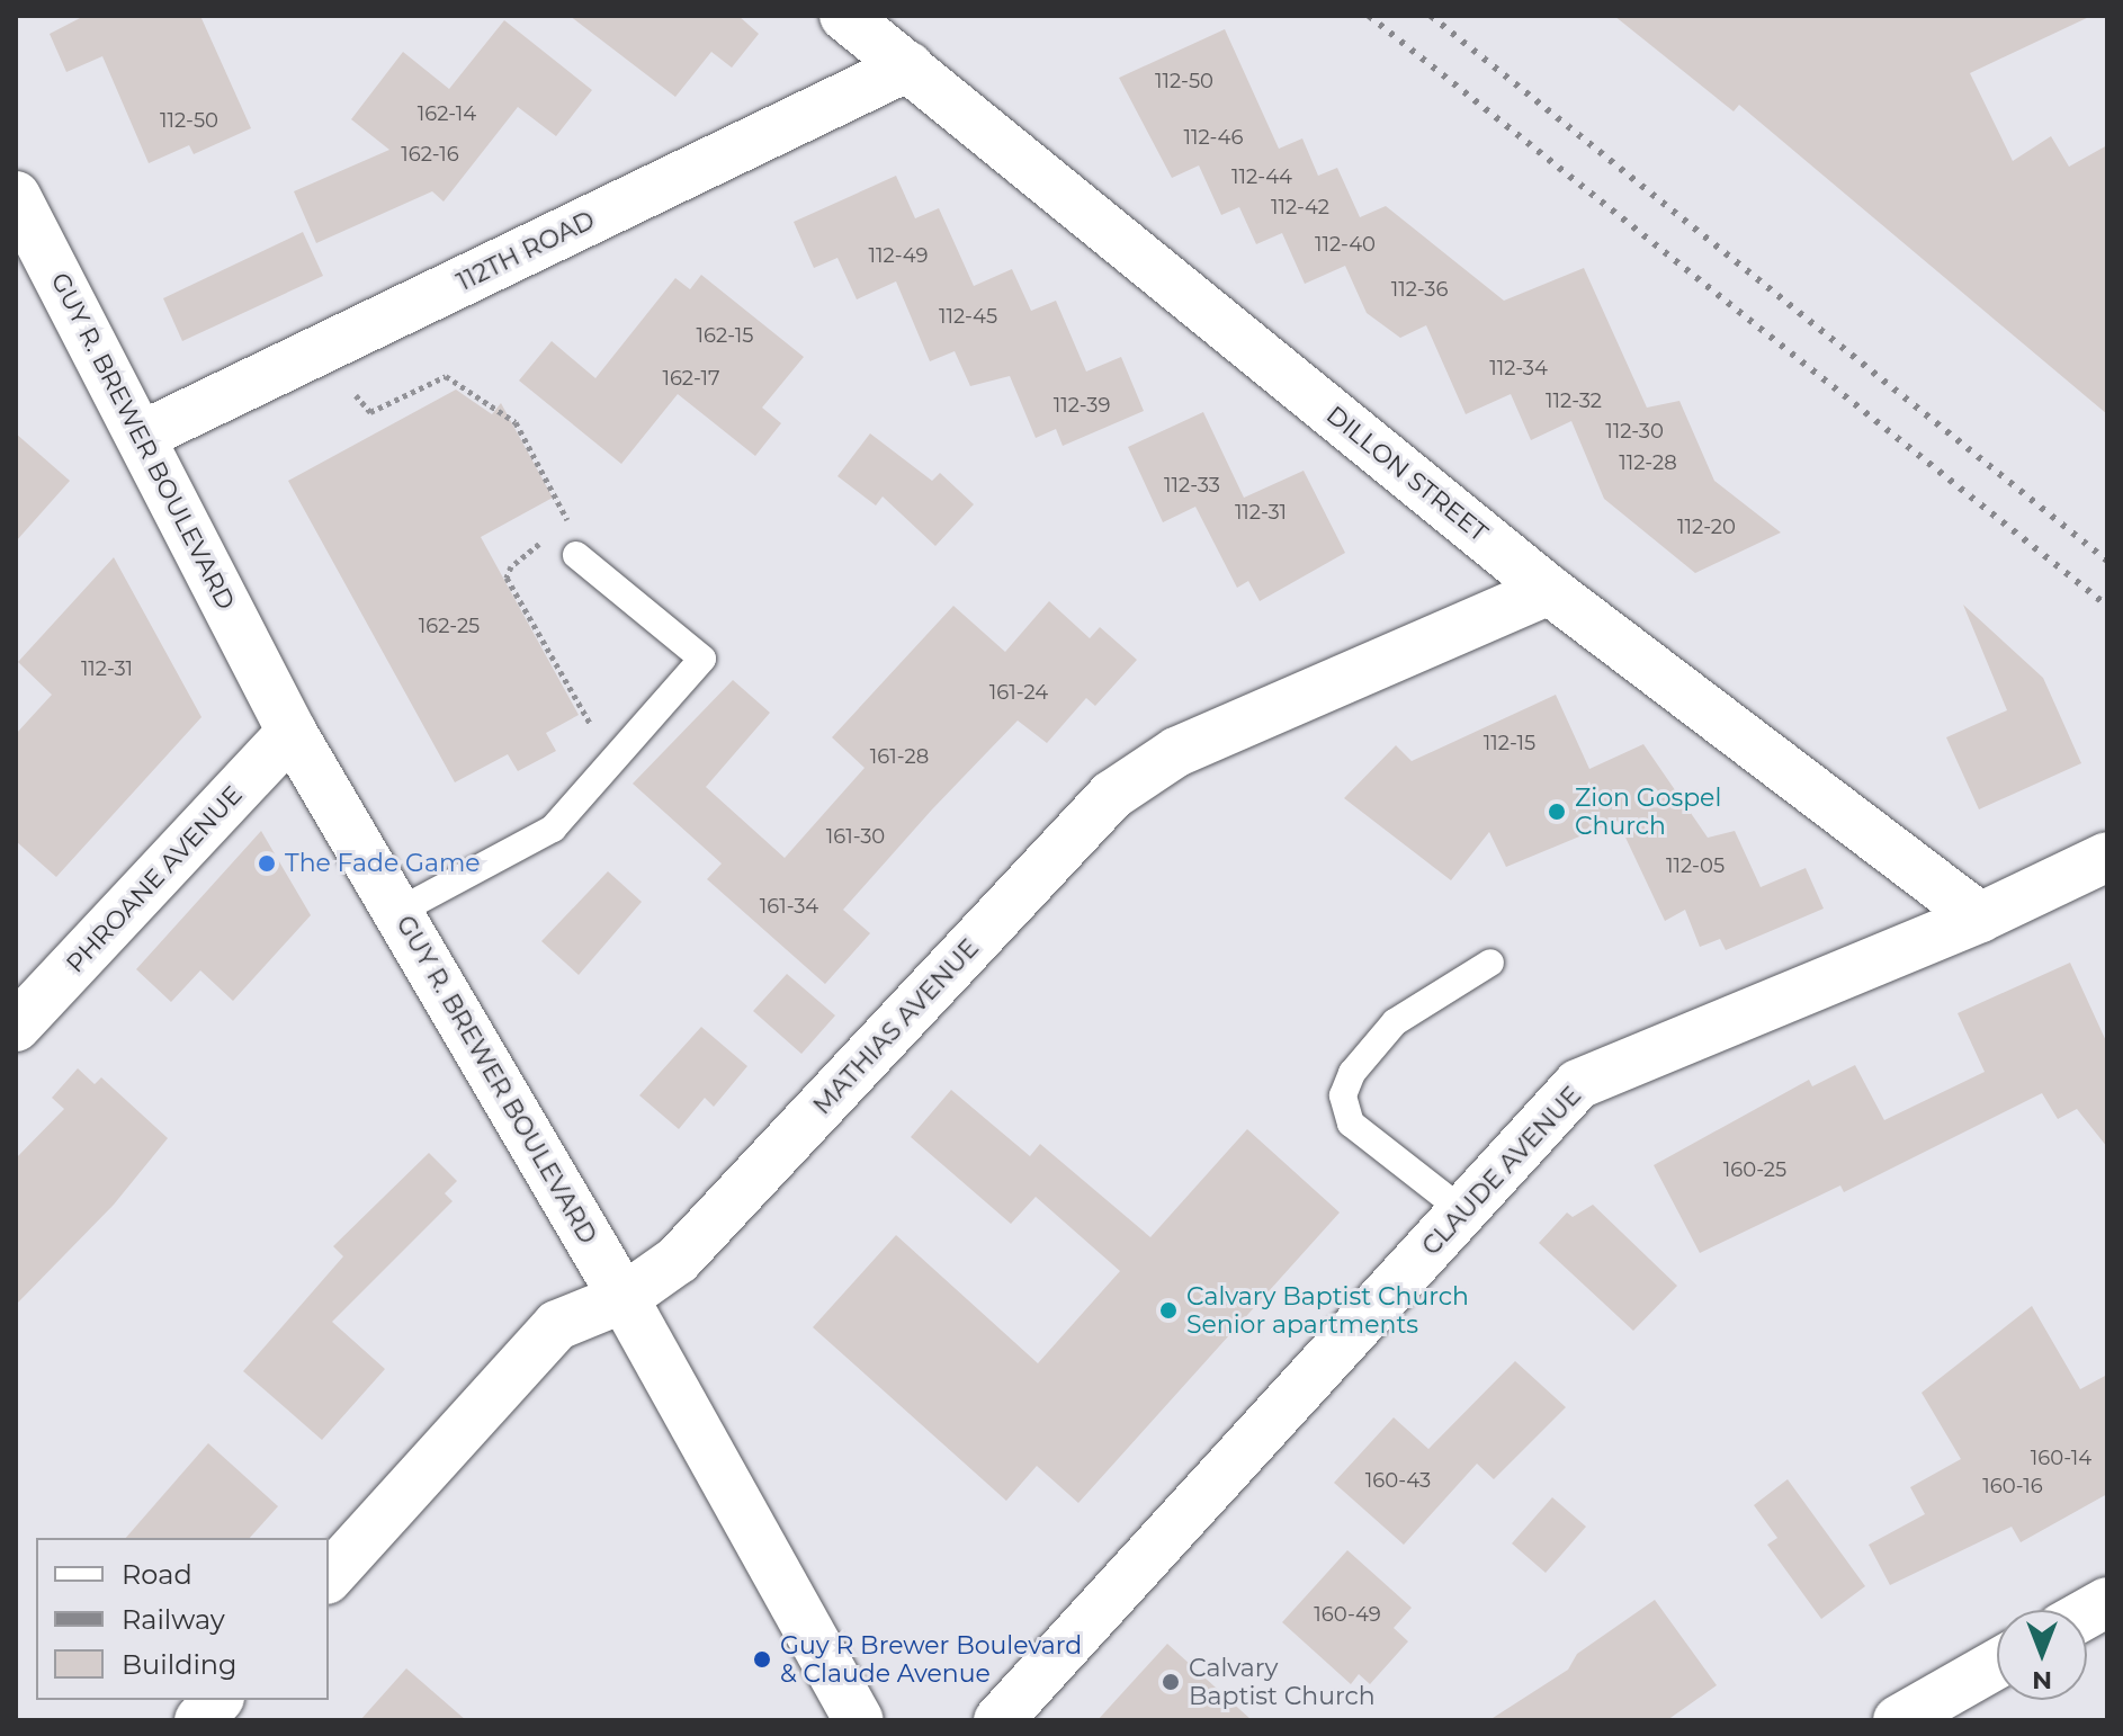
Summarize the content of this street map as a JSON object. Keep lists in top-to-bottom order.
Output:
{
  "streets": {
    "street": [
      "112TH ROAD",
      "GUY R. BREWER BOULEVARD",
      "DILLON STREET",
      "PHROANE AVENUE",
      "MATHIAS AVENUE",
      "CLAUDE AVENUE"
    ]
  },
  "crossings": [
    ["112TH ROAD", "GUY R. BREWER BOULEVARD"],
    ["112TH ROAD", "DILLON STREET"],
    ["GUY R. BREWER BOULEVARD", "PHROANE AVENUE"],
    ["GUY R. BREWER BOULEVARD", "MATHIAS AVENUE"],
    ["DILLON STREET", "MATHIAS AVENUE"],
    ["DILLON STREET", "CLAUDE AVENUE"]
  ],
  "places": [
    "Zion Gospel Church",
    "The Fade Game",
    "Calvary Baptist Church Senior apartments",
    "Guy R Brewer Boulevard & Claude Avenue",
    "Calvary Baptist Church"
  ],
  "house_numbers": [
    "112-50",
    "162-14",
    "112-50",
    "112-46",
    "162-16",
    "112-44",
    "112-42",
    "112-40",
    "112-49",
    "112-36",
    "112-45",
    "162-15",
    "112-34",
    "162-17",
    "112-32",
    "112-39",
    "112-30",
    "112-28",
    "112-33",
    "112-31",
    "112-20",
    "162-25",
    "112-31",
    "161-24",
    "112-15",
    "161-28",
    "161-30",
    "112-05",
    "161-34",
    "160-25",
    "160-14",
    "160-43",
    "160-16",
    "160-49"
  ],
  "legend": ["Road", "Railway", "Building"],
  "north": "bottom"
}
